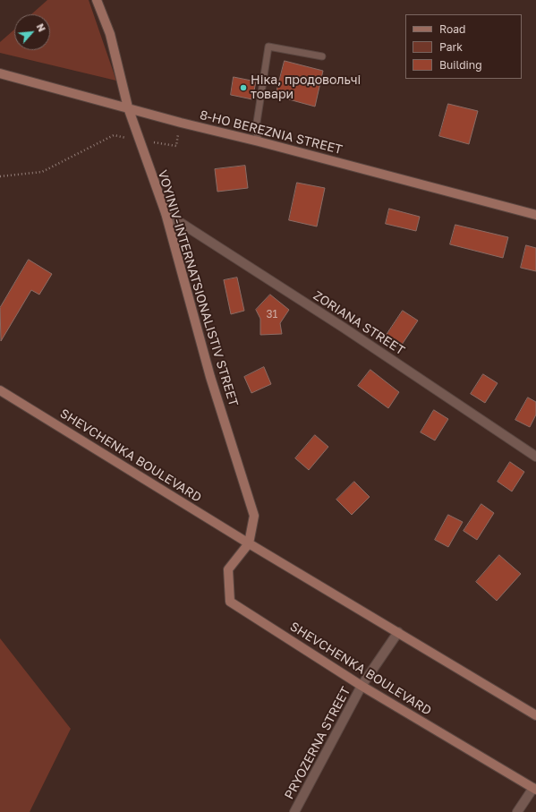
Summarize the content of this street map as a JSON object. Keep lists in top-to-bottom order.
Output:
{
  "streets": {
    "street": [
      "8-HO BEREZNIA STREET",
      "VOYINIV-INTERNATSIONALISTIV STREET",
      "ZORIANA STREET",
      "SHEVCHENKA BOULEVARD",
      "PRYOZERNA STREET"
    ]
  },
  "crossings": [
    ["8-HO BEREZNIA STREET", "VOYINIV-INTERNATSIONALISTIV STREET"],
    ["VOYINIV-INTERNATSIONALISTIV STREET", "ZORIANA STREET"],
    ["VOYINIV-INTERNATSIONALISTIV STREET", "SHEVCHENKA BOULEVARD"],
    ["SHEVCHENKA BOULEVARD", "PRYOZERNA STREET"]
  ],
  "places": ["Ніка, продовольчі товари"],
  "house_numbers": ["31"],
  "legend": ["Road", "Park", "Building"],
  "north": "top right"
}
